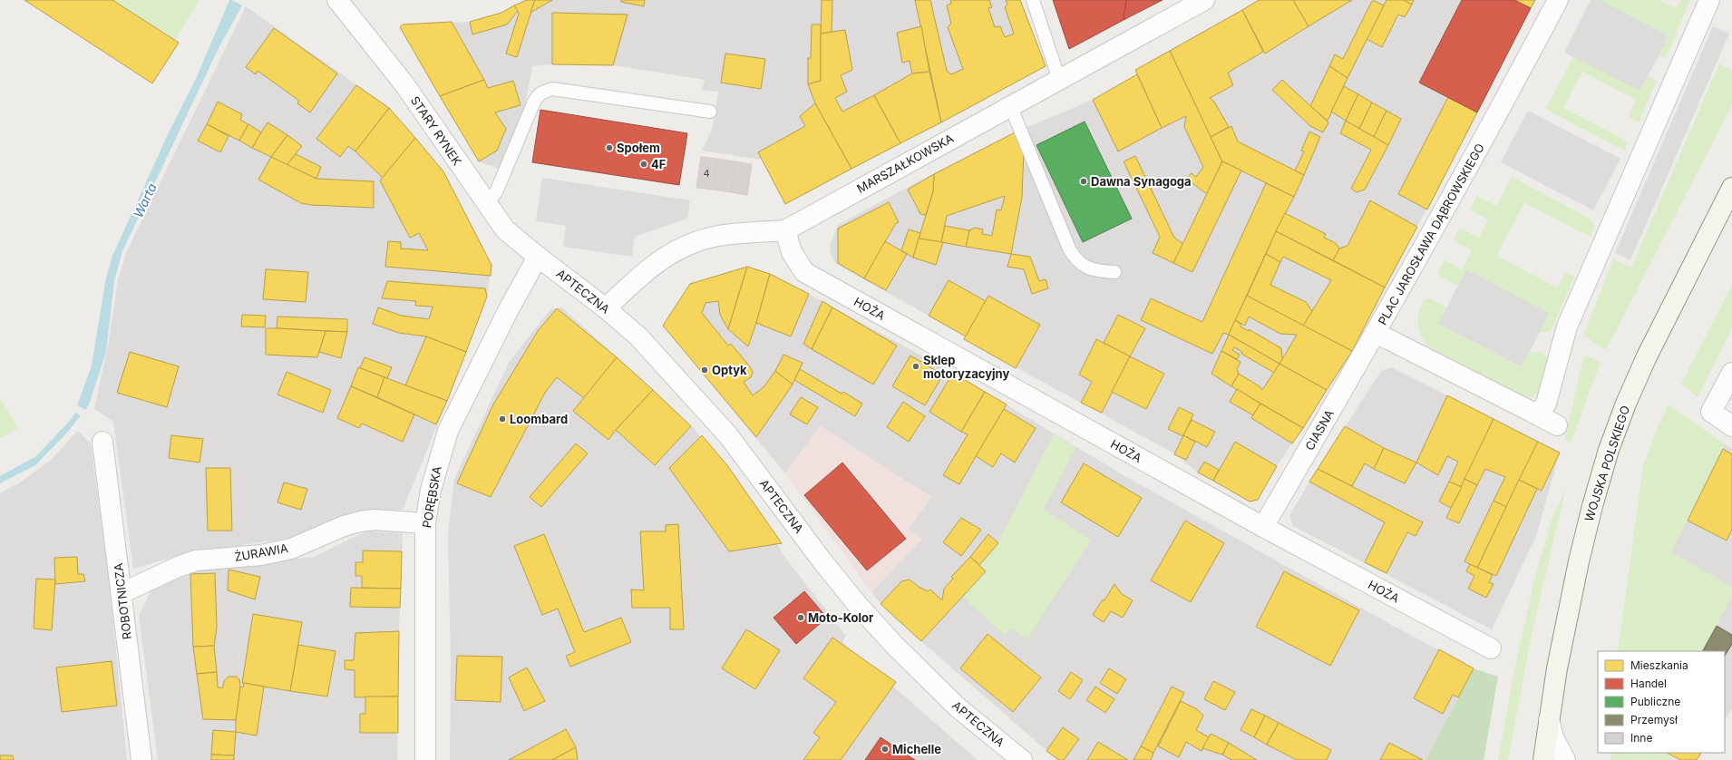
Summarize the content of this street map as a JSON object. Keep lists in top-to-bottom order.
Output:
{
  "streets": {
    "main road": ["WOJSKA POLSKIEGO"],
    "street": [
      "STARY RYNEK",
      "MARSZAŁKOWSKA",
      "PLAC JAROSŁAWA DĄBROWSKIEGO",
      "APTECZNA",
      "HOŻA",
      "CIASNA",
      "PORĘBSKA",
      "ŻURAWIA",
      "ROBOTNICZA"
    ]
  },
  "crossings": [
    ["STARY RYNEK", "APTECZNA"],
    ["STARY RYNEK", "PORĘBSKA"],
    ["MARSZAŁKOWSKA", "APTECZNA"],
    ["MARSZAŁKOWSKA", "HOŻA"],
    ["PLAC JAROSŁAWA DĄBROWSKIEGO", "CIASNA"],
    ["APTECZNA", "PORĘBSKA"],
    ["HOŻA", "CIASNA"],
    ["PORĘBSKA", "ŻURAWIA"],
    ["ŻURAWIA", "ROBOTNICZA"]
  ],
  "water": ["Warta"],
  "places": [
    "Społem",
    "4F",
    "Dawna Synagoga",
    "Sklep motoryzacyjny",
    "Optyk",
    "Loombard",
    "Moto-Kolor",
    "Michelle"
  ],
  "house_numbers": ["4"],
  "legend": [
    "Mieszkania",
    "Handel",
    "Publiczne",
    "Przemysł",
    "Inne"
  ]
}
